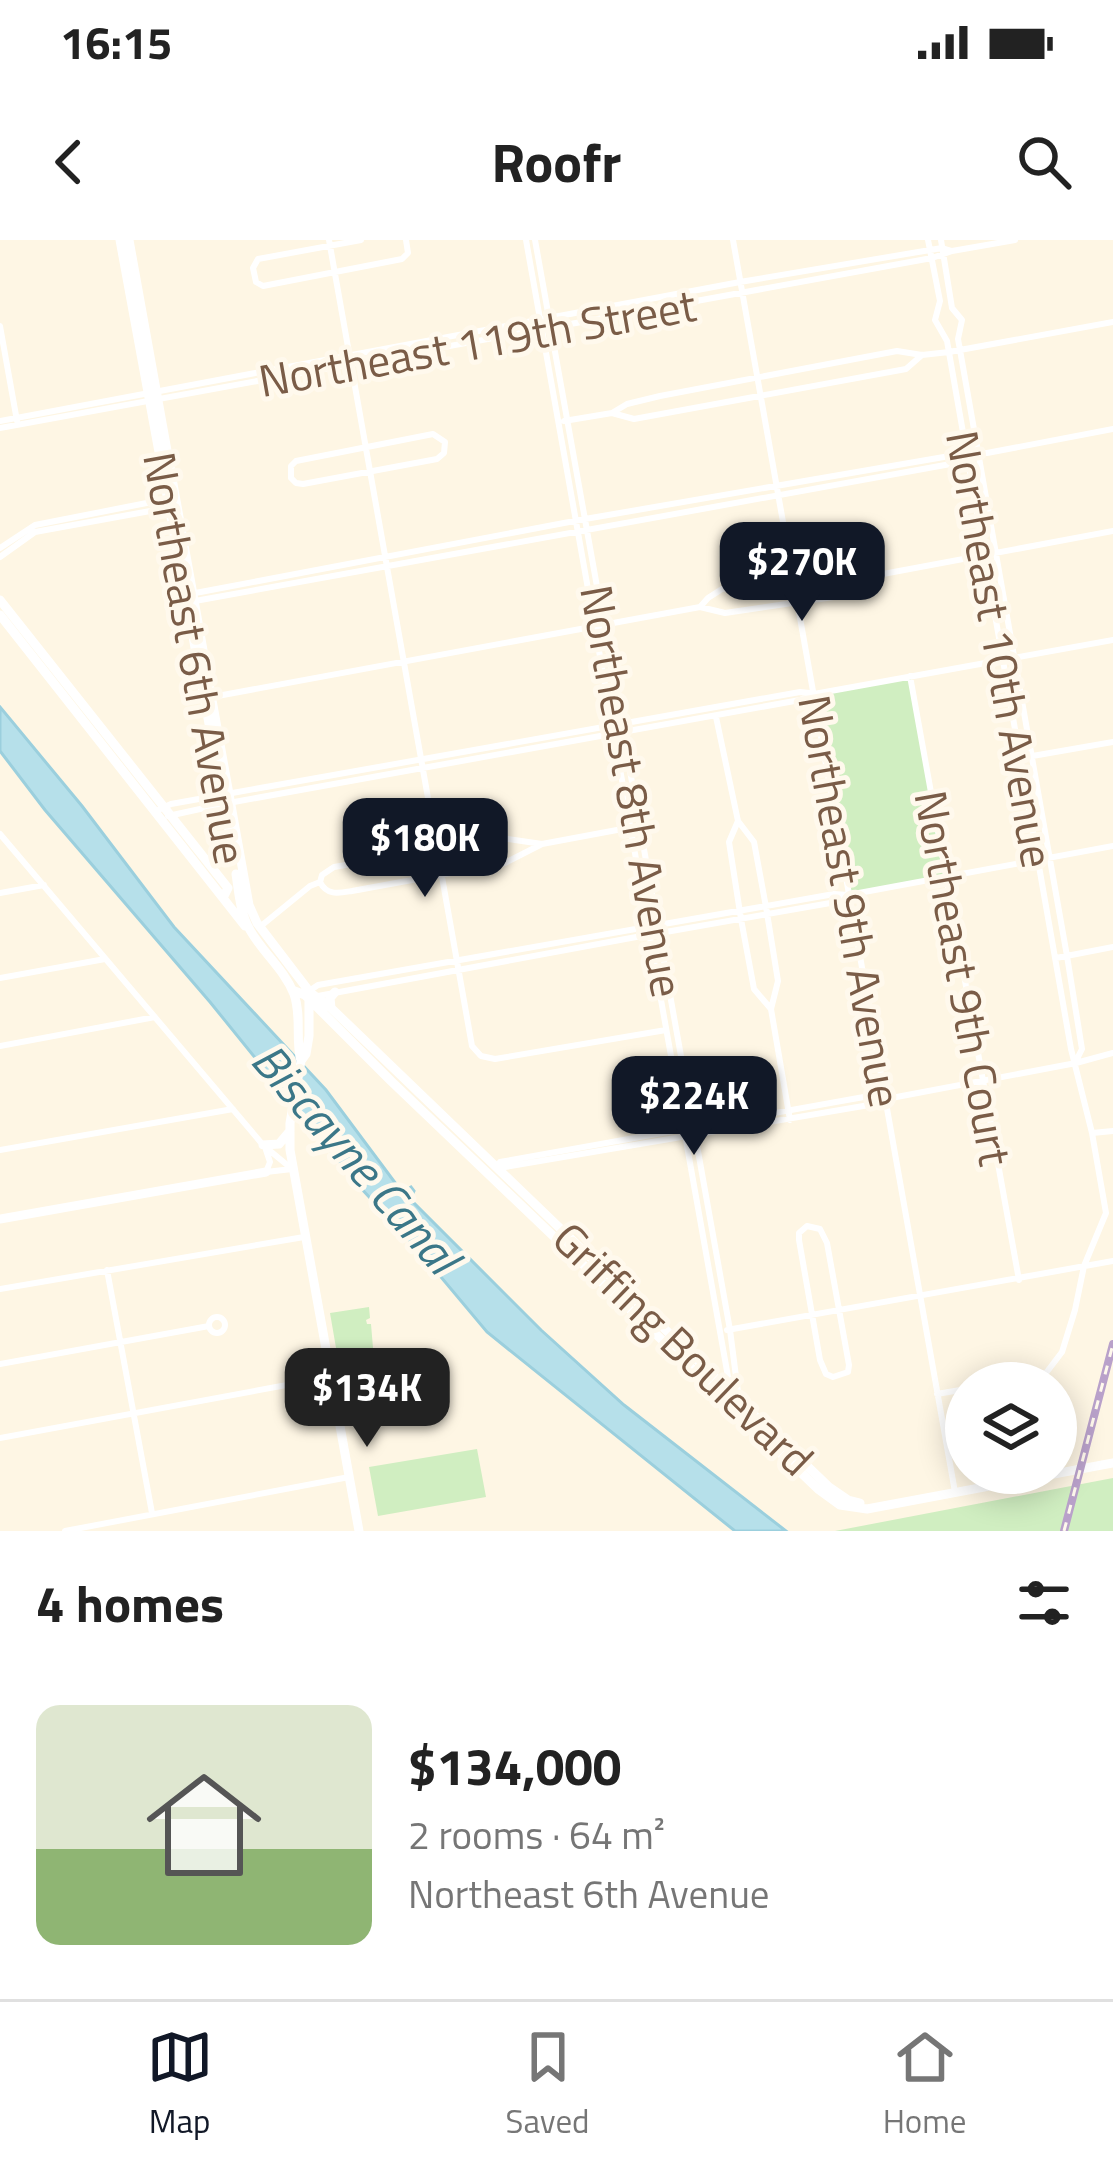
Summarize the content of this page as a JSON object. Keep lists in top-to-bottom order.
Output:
{
  "streets": {
    "street": [
      "Northeast 119th Street",
      "Northeast 10th Avenue",
      "Northeast 6th Avenue",
      "Northeast 8th Avenue",
      "Northeast 9th Avenue",
      "Northeast 9th Court",
      "Griffing Boulevard"
    ]
  },
  "crossings": [
    ["Northeast 119th Street", "Northeast 10th Avenue"],
    ["Northeast 119th Street", "Northeast 6th Avenue"],
    ["Northeast 119th Street", "Northeast 8th Avenue"],
    ["Northeast 119th Street", "Northeast 9th Avenue"],
    ["Northeast 6th Avenue", "Griffing Boulevard"],
    ["Northeast 8th Avenue", "Griffing Boulevard"]
  ],
  "water": ["Biscayne Canal"],
  "page": {
    "status": "16:15",
    "header": "Roofr",
    "price": [
      "$270K",
      "$180K",
      "$224K",
      "$134K"
    ],
    "heading": "4 homes",
    "list": [
      {
        "name": "$134,000",
        "note": "2 rooms · 64 m² · Northeast 6th Avenue"
      }
    ],
    "tabs": ["Map", "Saved", "Home"]
  }
}
